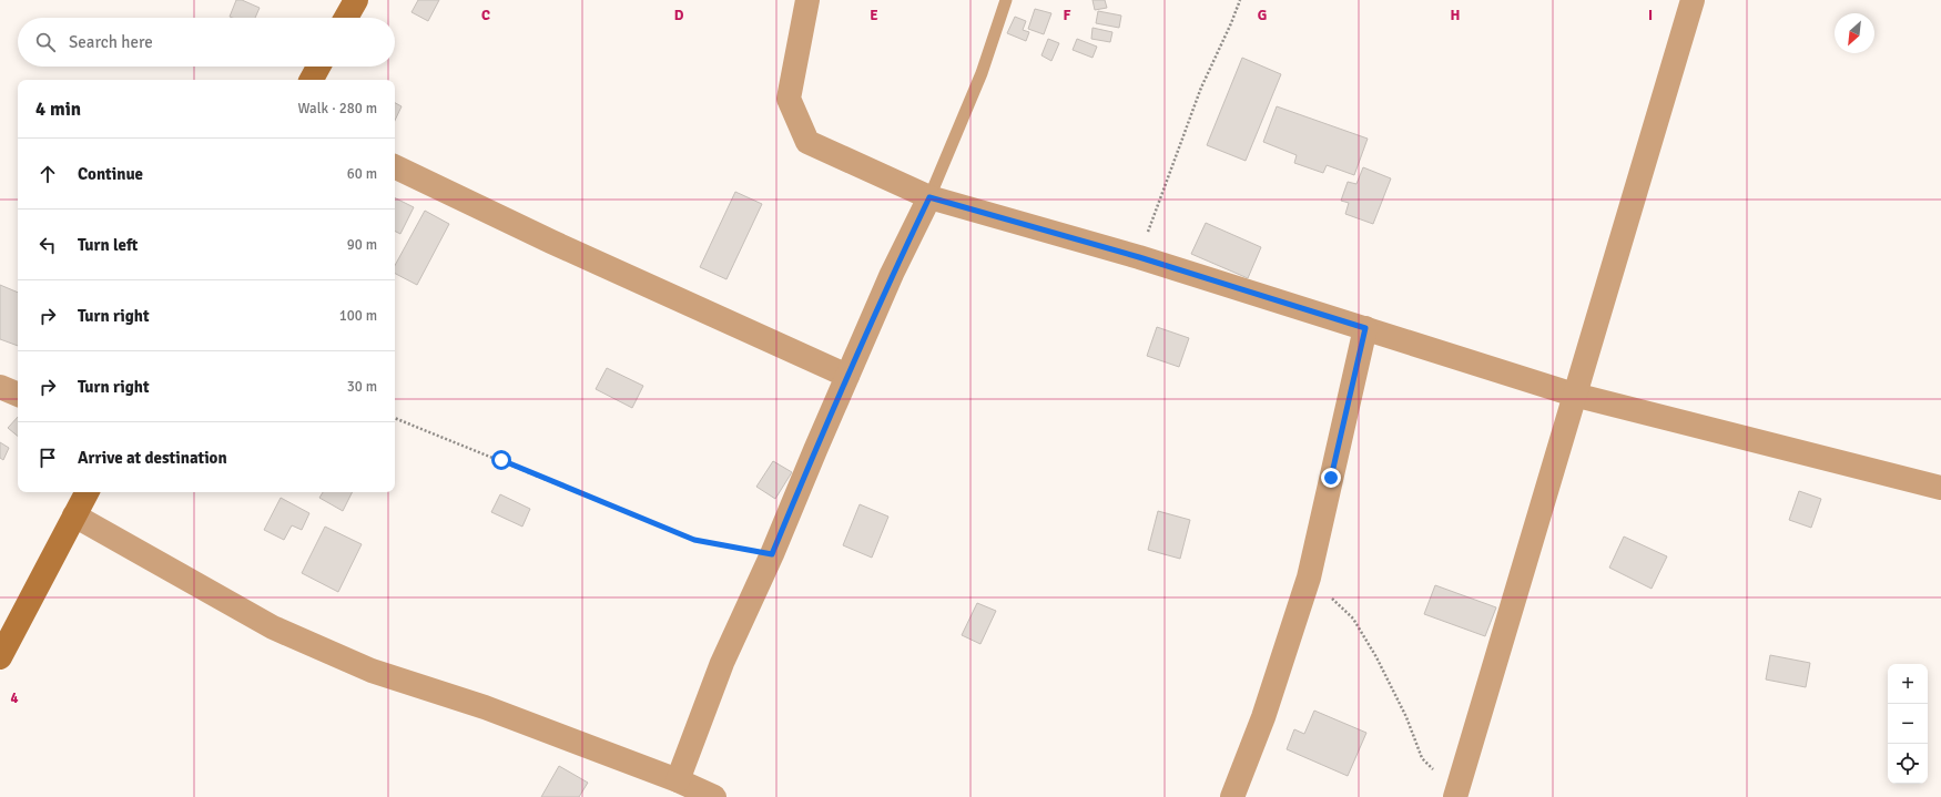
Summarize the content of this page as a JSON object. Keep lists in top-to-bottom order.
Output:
{
  "north": "bottom left",
  "page": {
    "search": "Search here",
    "heading": ["4 min", "Walk · 280 m"],
    "list": [
      ["Continue", "60 m"],
      ["Turn left", "90 m"],
      ["Turn right", "100 m"],
      ["Turn right", "30 m"],
      "Arrive at destination"
    ],
    "map_buttons": ["+", "−"]
  },
  "grid": {
    "columns": [
      "C",
      "D",
      "E",
      "F",
      "G",
      "H",
      "I"
    ],
    "rows": ["4"]
  }
}
